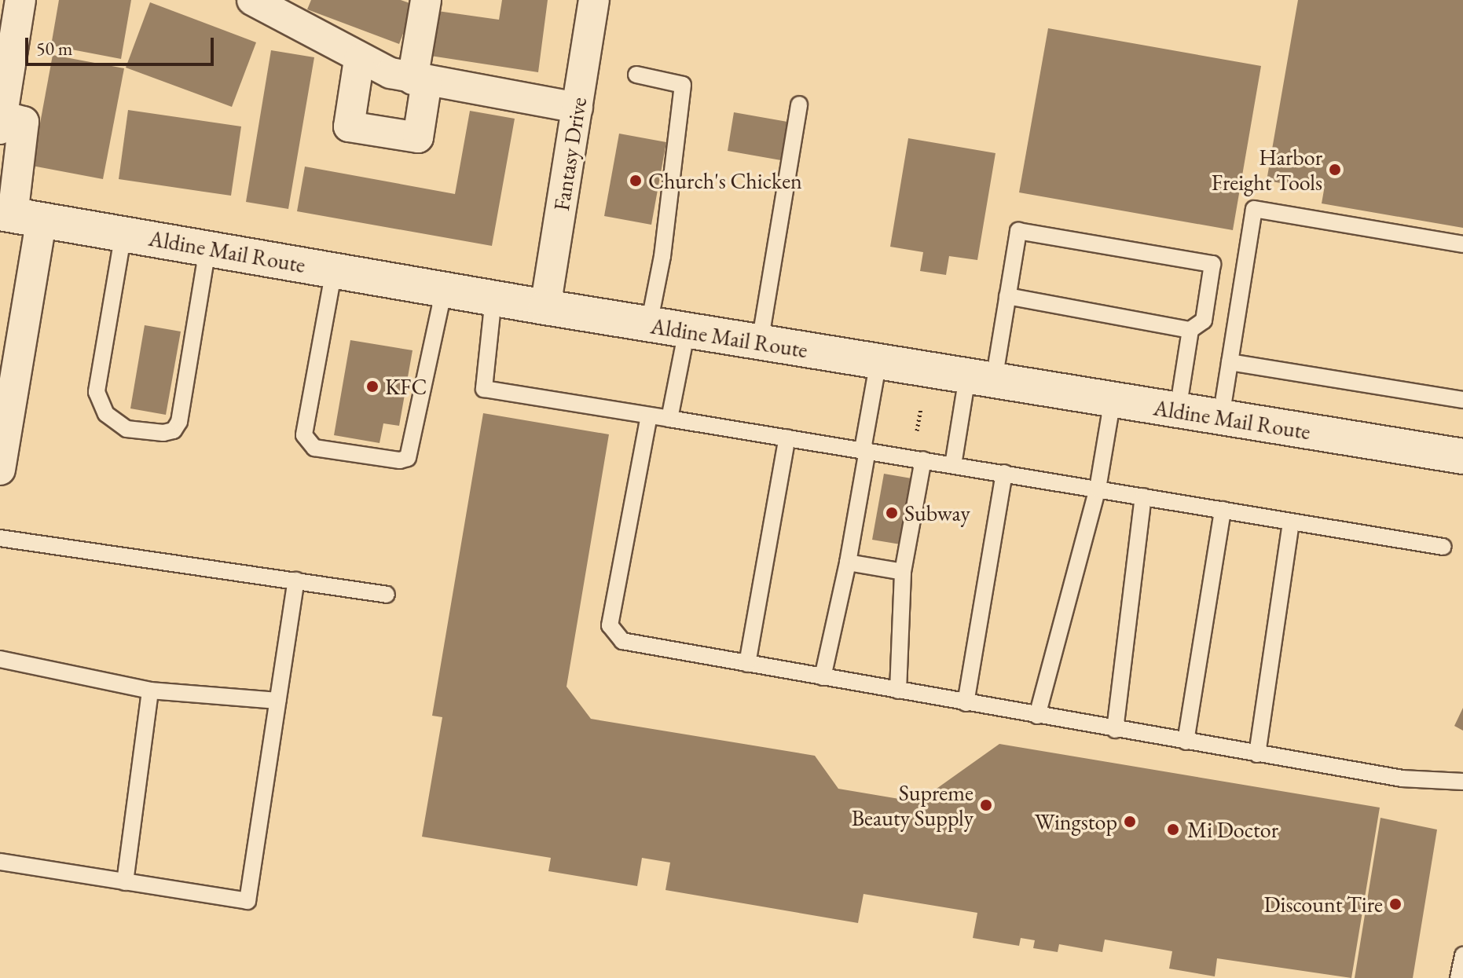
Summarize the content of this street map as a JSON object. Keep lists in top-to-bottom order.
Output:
{
  "streets": {
    "main road": ["Aldine Mail Route"],
    "street": ["Fantasy Drive"]
  },
  "crossings": [
    ["Fantasy Drive", "Aldine Mail Route"]
  ],
  "places": [
    "Harbor Freight Tools",
    "Church's Chicken",
    "KFC",
    "Subway",
    "Supreme Beauty Supply",
    "Wingstop",
    "Mi Doctor",
    "Discount Tire"
  ],
  "scale_bar": "50 m"
}
